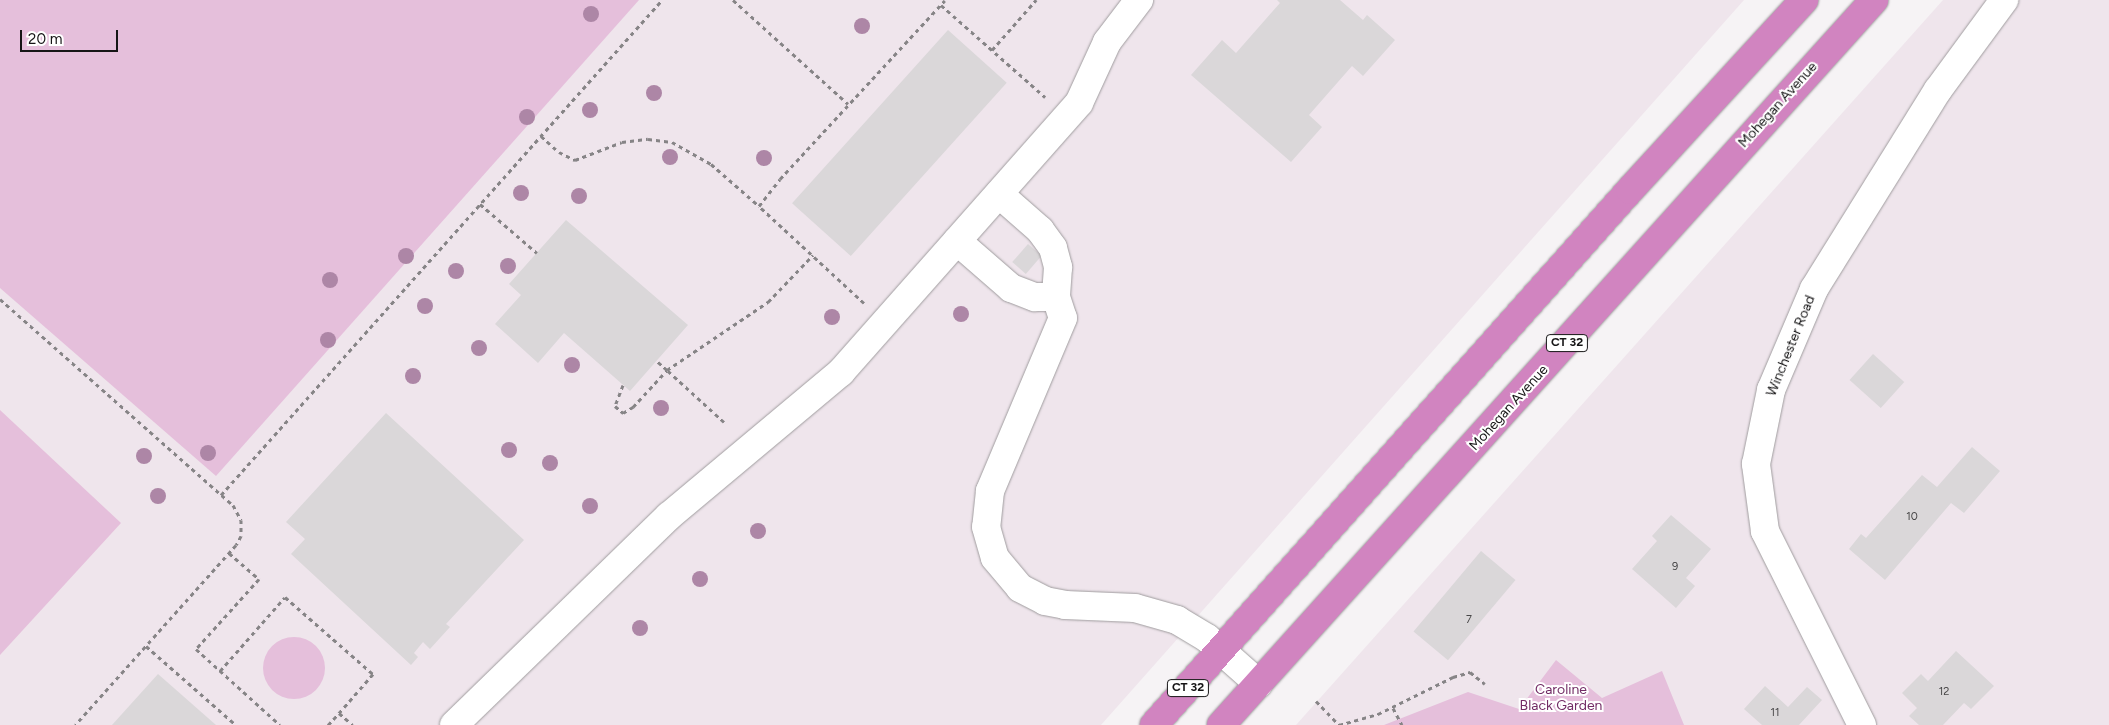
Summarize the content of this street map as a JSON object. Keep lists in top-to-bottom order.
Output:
{
  "streets": {
    "highway": ["Mohegan Avenue", "CT 32"],
    "street": ["Winchester Road"]
  },
  "parks": ["Caroline Black Garden"],
  "house_numbers": [
    "10",
    "9",
    "7",
    "12",
    "11"
  ],
  "scale_bar": "20 m"
}
